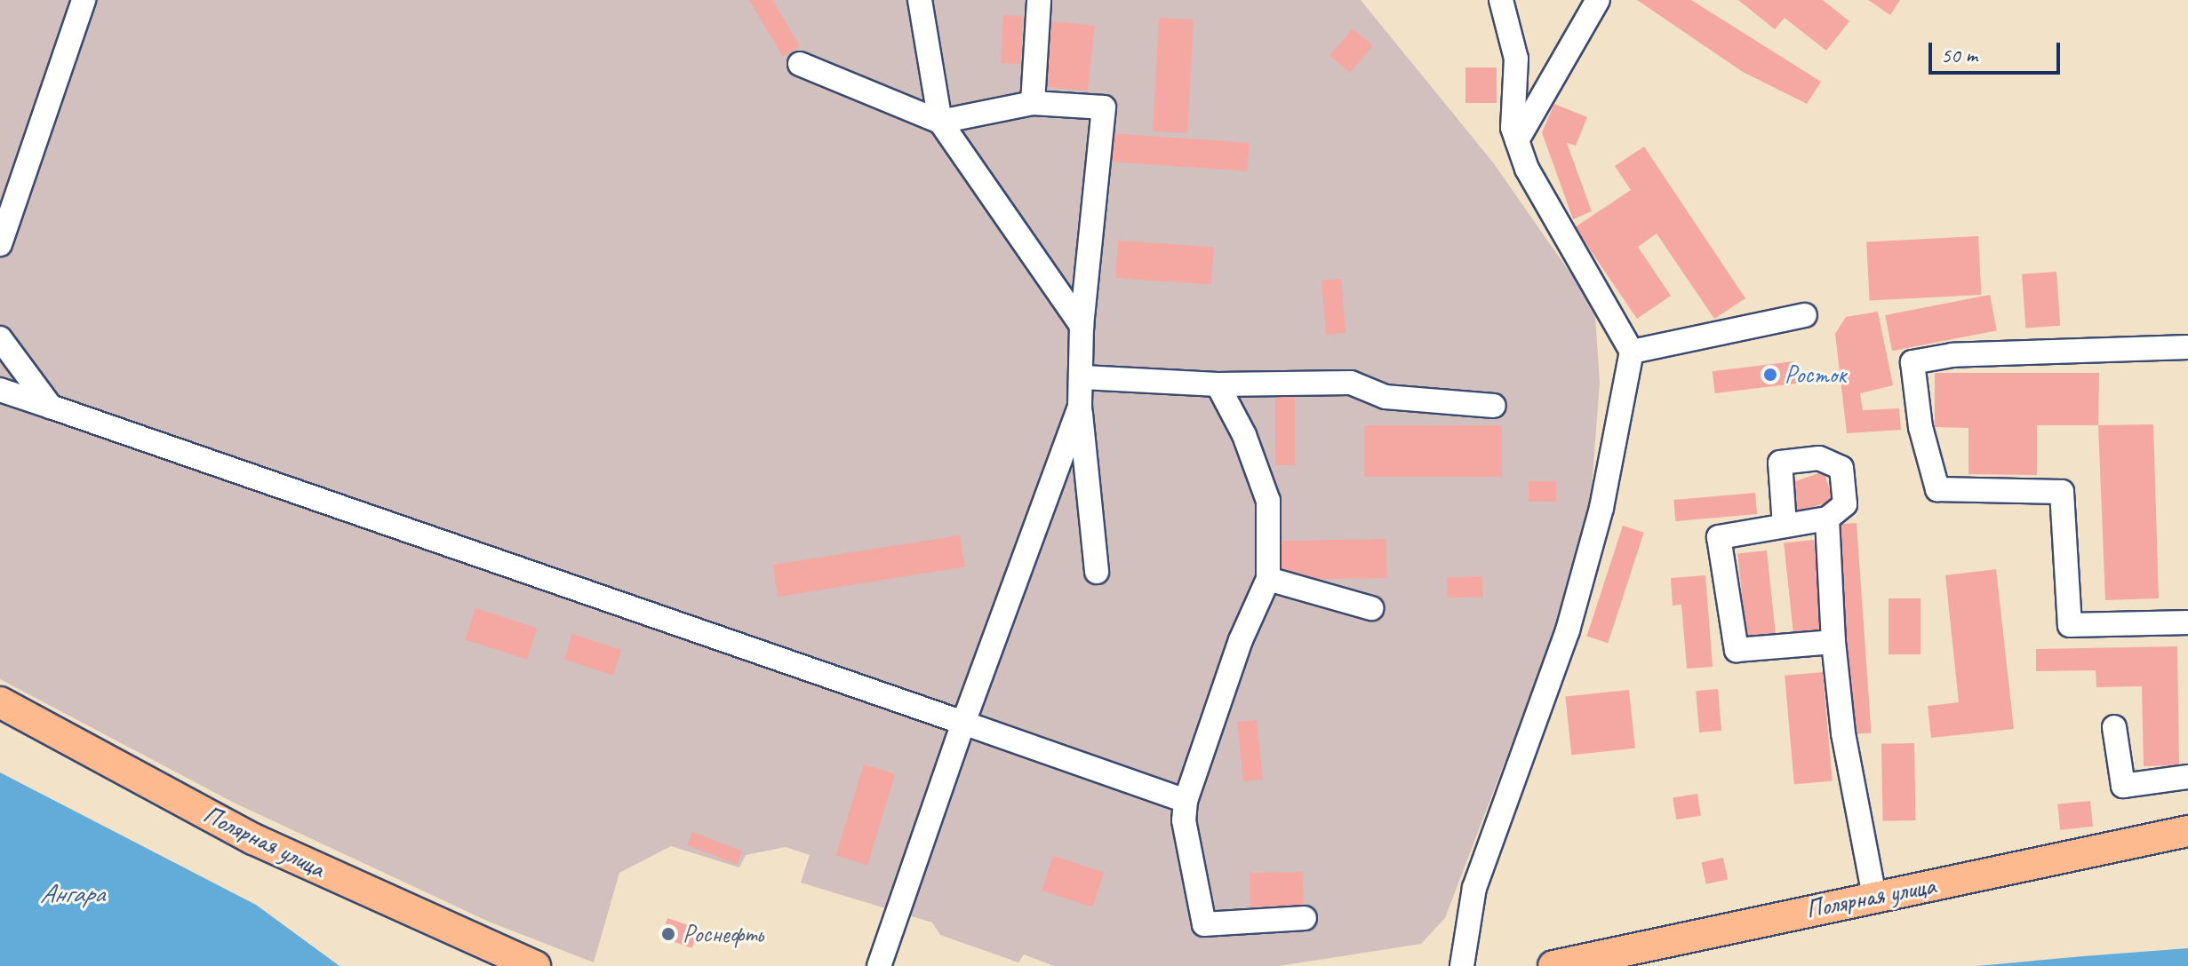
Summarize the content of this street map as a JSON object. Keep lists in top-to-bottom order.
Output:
{
  "streets": {
    "main road": ["Полярная улица"]
  },
  "water": ["Ангара"],
  "places": ["Росток", "Роснефть"],
  "scale_bar": "50 m"
}
